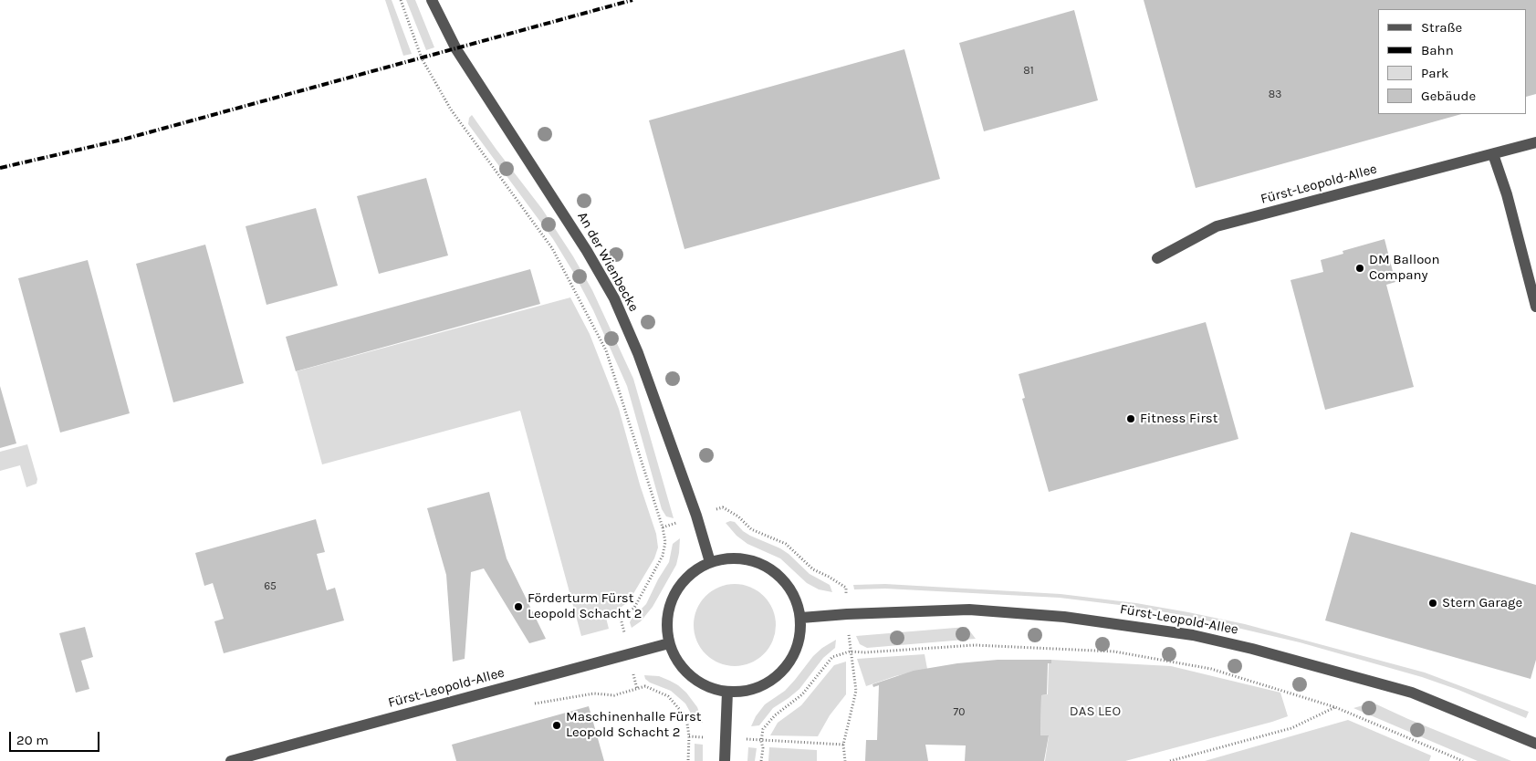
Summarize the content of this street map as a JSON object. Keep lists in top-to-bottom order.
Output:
{
  "streets": {
    "street": ["Fürst-Leopold-Allee", "An der Wienbecke"]
  },
  "crossings": [
    ["Fürst-Leopold-Allee", "An der Wienbecke"]
  ],
  "parks": ["DAS LEO"],
  "places": [
    "DM Balloon Company",
    "Fitness First",
    "Stern Garage",
    "Förderturm Fürst Leopold Schacht 2",
    "Maschinenhalle Fürst Leopold Schacht 2"
  ],
  "house_numbers": [
    "81",
    "83",
    "65",
    "70"
  ],
  "legend": [
    "Straße",
    "Bahn",
    "Park",
    "Gebäude"
  ],
  "scale_bar": "20 m"
}
